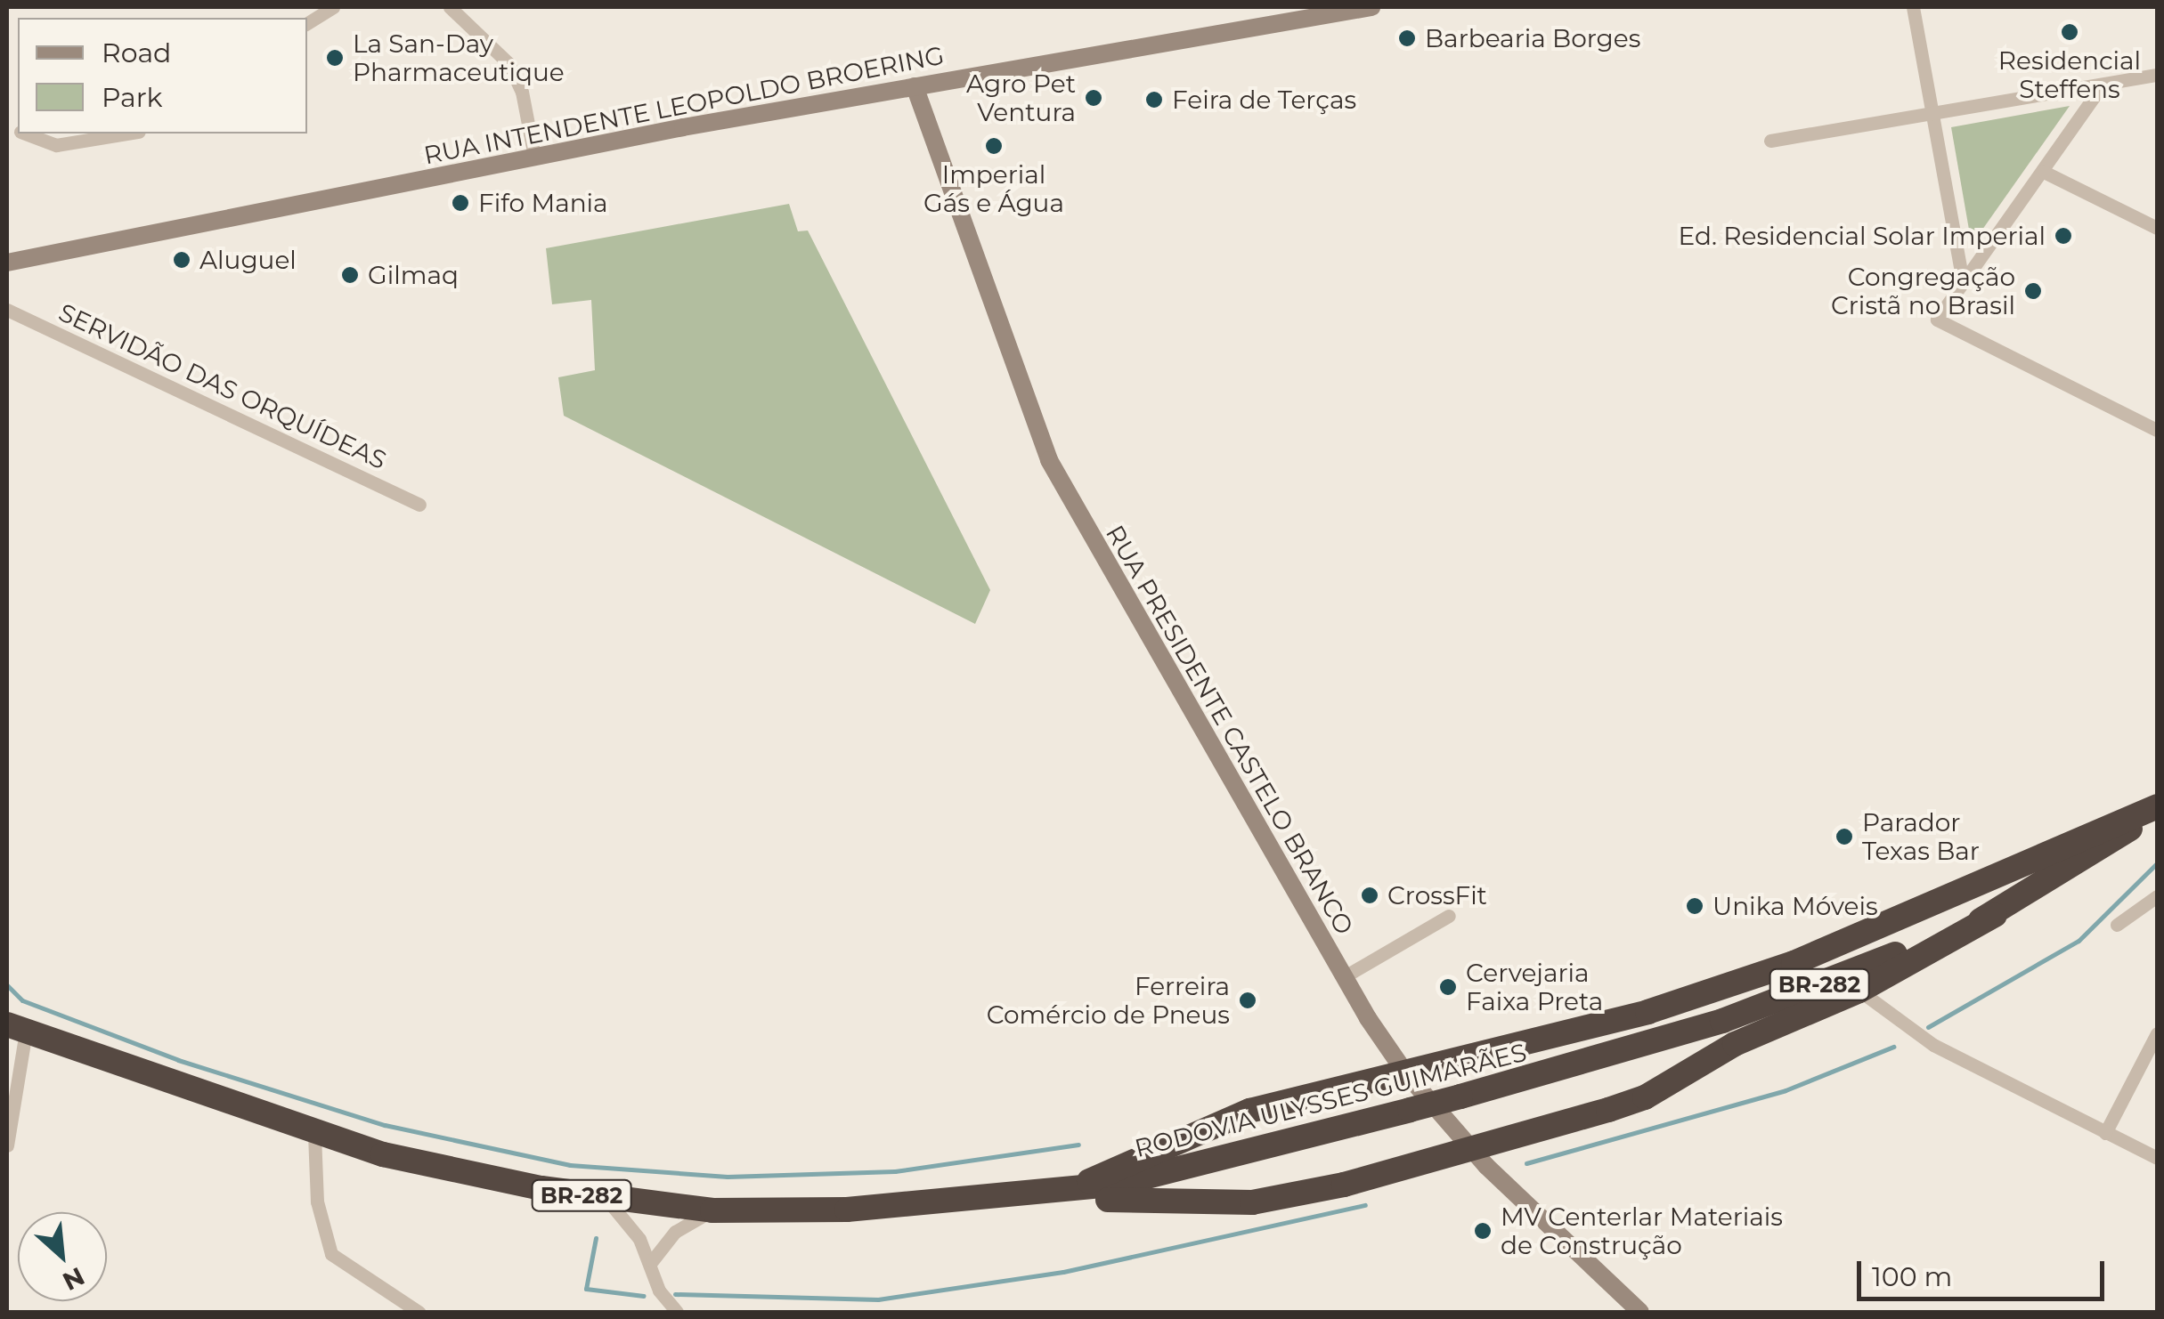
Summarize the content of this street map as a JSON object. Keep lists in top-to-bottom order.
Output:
{
  "streets": {
    "highway": ["BR-282", "RODOVIA ULYSSES GUIMARÃES"],
    "street": ["RUA INTENDENTE LEOPOLDO BROERING", "SERVIDÃO DAS ORQUÍDEAS", "RUA PRESIDENTE CASTELO BRANCO"]
  },
  "crossings": [
    ["RUA INTENDENTE LEOPOLDO BROERING", "RUA PRESIDENTE CASTELO BRANCO"]
  ],
  "places": [
    "Residencial Steffens",
    "Barbearia Borges",
    "La San-Day Pharmaceutique",
    "Agro Pet Ventura",
    "Feira de Terças",
    "Imperial Gás e Água",
    "Fifo Mania",
    "Ed. Residencial Solar Imperial",
    "Aluguel",
    "Gilmaq",
    "Congregação Cristã no Brasil",
    "Parador Texas Bar",
    "CrossFit",
    "Unika Móveis",
    "Cervejaria Faixa Preta",
    "Ferreira Comércio de Pneus",
    "MV Centerlar Materiais de Construção"
  ],
  "legend": ["Road", "Park"],
  "scale_bar": "100 m",
  "north": "bottom right"
}
